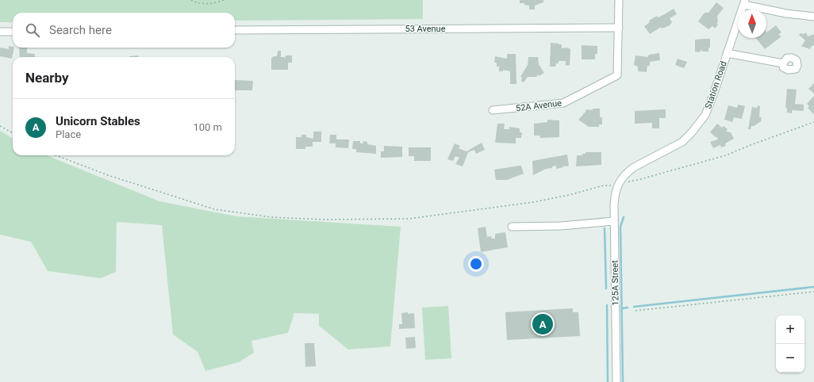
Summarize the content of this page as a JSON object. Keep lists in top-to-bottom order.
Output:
{
  "streets": {
    "street": [
      "53 Avenue",
      "Station Road",
      "52A Avenue",
      "125A Street"
    ]
  },
  "crossings": [
    ["53 Avenue", "52A Avenue"],
    ["Station Road", "125A Street"]
  ],
  "north": "top",
  "page": {
    "search": "Search here",
    "heading": "Nearby",
    "list": [
      {
        "mark": "A",
        "name": "Unicorn Stables",
        "note": "Place",
        "value": "100 m"
      }
    ],
    "pins": "A",
    "map_buttons": ["+", "−"]
  }
}
